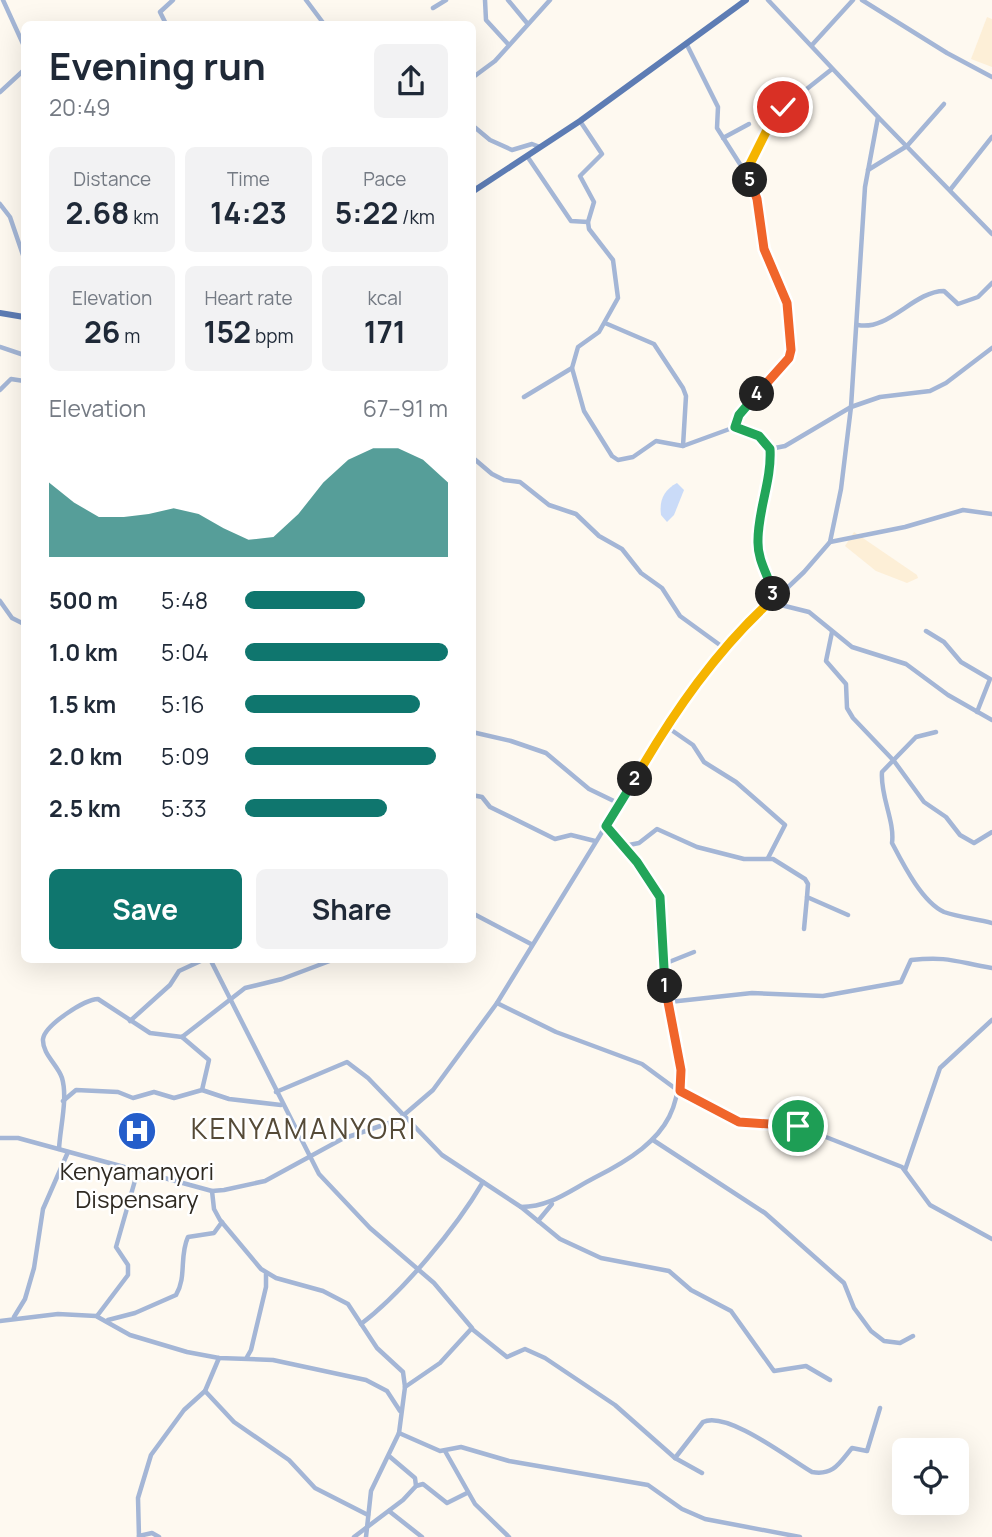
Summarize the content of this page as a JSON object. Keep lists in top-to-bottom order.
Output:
{
  "districts": ["KENYAMANYORI"],
  "places": {
    "hospital": ["Kenyamanyori Dispensary"]
  },
  "page": {
    "heading": ["Evening run", "20:49"],
    "stats": [
      ["Distance", "2.68 km"],
      ["Time", "14:23"],
      ["Pace", "5:22 /km"],
      ["Elevation", "26 m"],
      ["Heart rate", "152 bpm"],
      ["kcal", "171"]
    ],
    "pins": [
      "5",
      "4",
      "3",
      "2",
      "1"
    ],
    "chart": ["Elevation", "67–91 m"],
    "list": [
      {
        "name": "500 m",
        "note": "5:48"
      },
      {
        "name": "1.0 km",
        "note": "5:04"
      },
      {
        "name": "1.5 km",
        "note": "5:16"
      },
      {
        "name": "2.0 km",
        "note": "5:09"
      },
      {
        "name": "2.5 km",
        "note": "5:33"
      }
    ],
    "buttons": ["Save", "Share"]
  }
}
